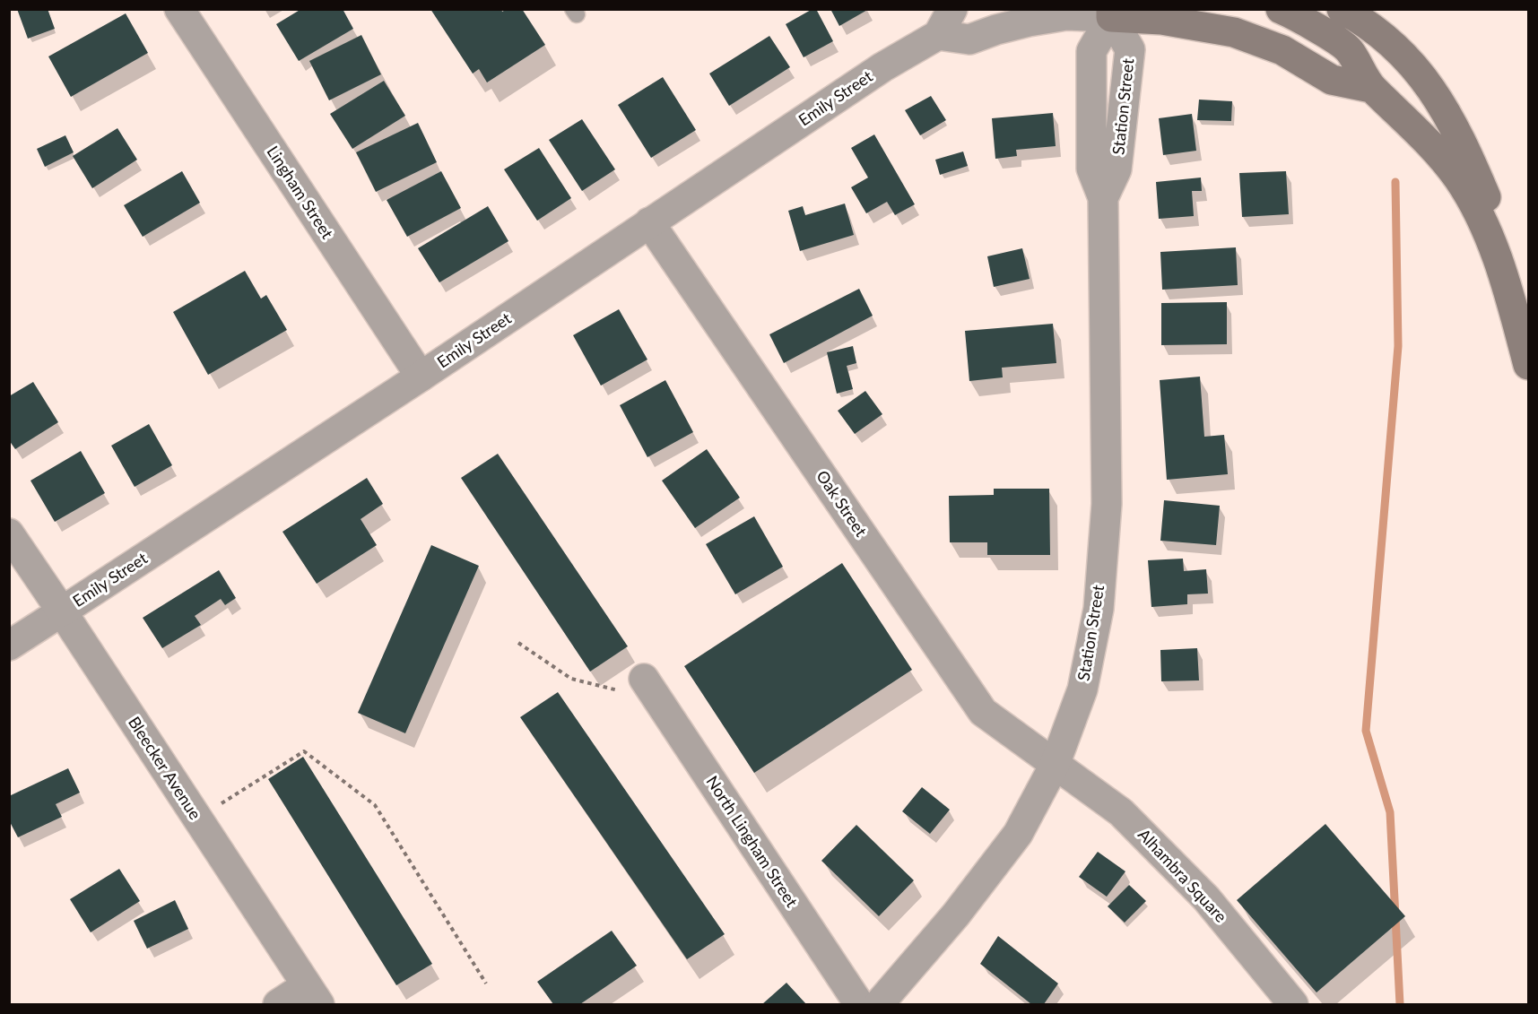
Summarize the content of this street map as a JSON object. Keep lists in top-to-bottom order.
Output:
{
  "streets": {
    "street": [
      "Emily Street",
      "Station Street",
      "Lingham Street",
      "Oak Street",
      "Bleecker Avenue",
      "North Lingham Street",
      "Alhambra Square"
    ]
  },
  "crossings": [
    ["Emily Street", "Lingham Street"],
    ["Emily Street", "Oak Street"],
    ["Emily Street", "Bleecker Avenue"],
    ["Station Street", "Oak Street"],
    ["Station Street", "Alhambra Square"],
    ["Oak Street", "Alhambra Square"]
  ]
}
